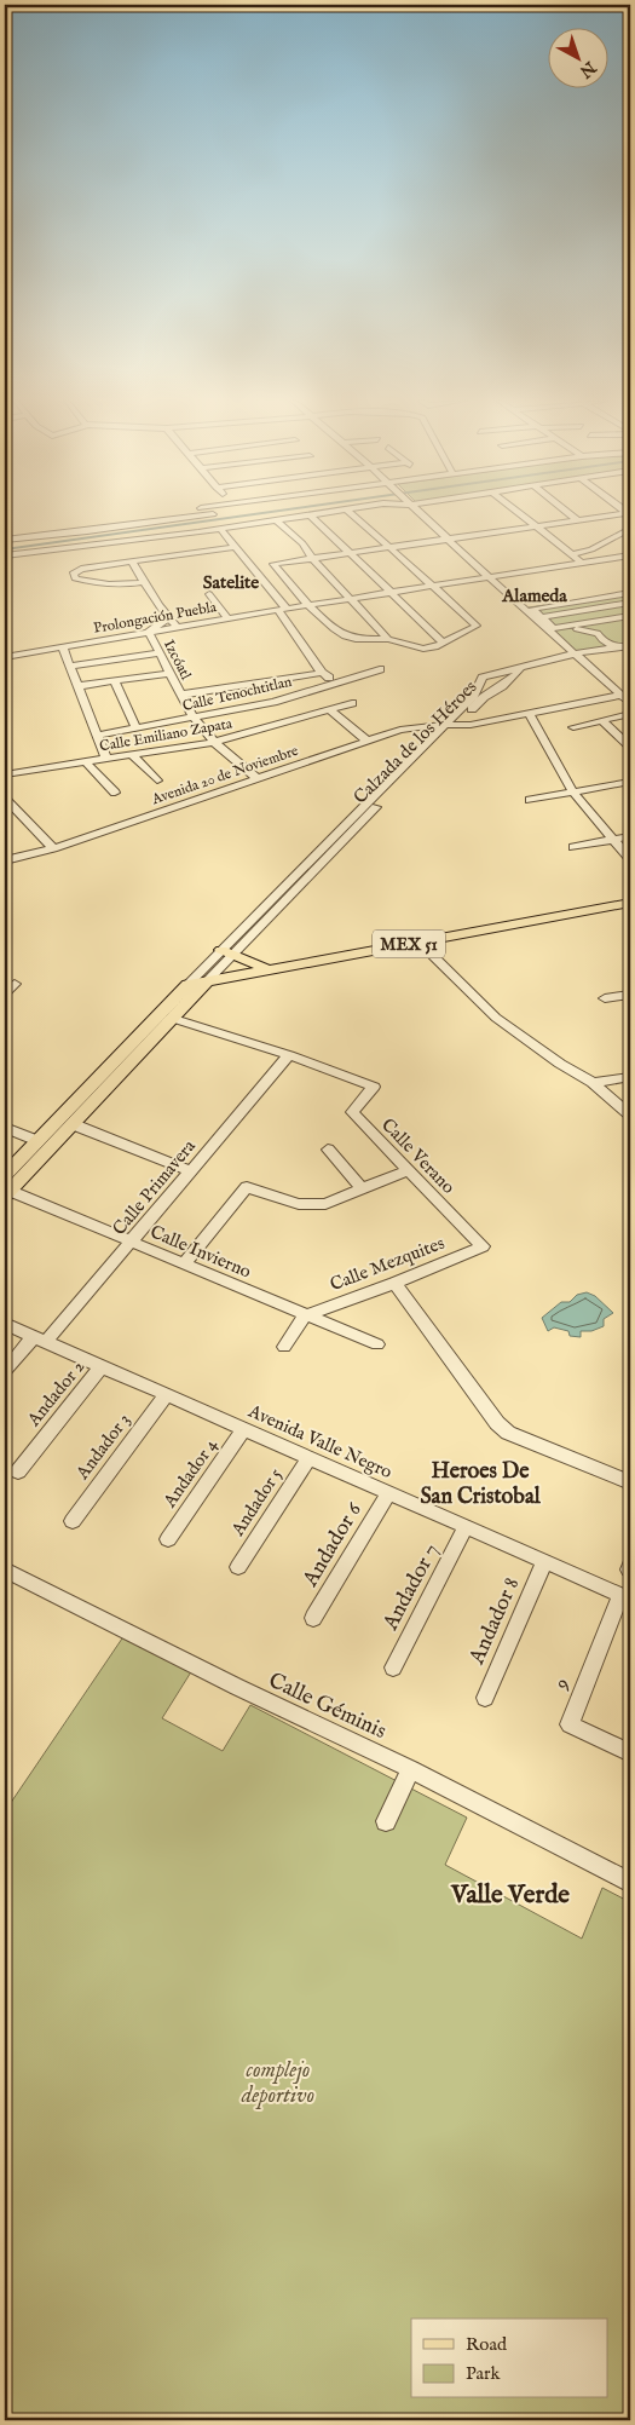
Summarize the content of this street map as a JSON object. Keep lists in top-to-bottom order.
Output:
{
  "streets": {
    "main road": ["Calzada de los Héroes", "MEX 51"],
    "street": [
      "Prolongación Puebla",
      "Izcóatl",
      "Calle Tenochtitlan",
      "Calle Emiliano Zapata",
      "Avenida 20 de Noviembre",
      "Calle Verano",
      "Calle Primavera",
      "Calle Invierno",
      "Calle Mezquites",
      "Andador 2",
      "Avenida Valle Negro",
      "Andador 3",
      "Andador 4",
      "Andador 5",
      "Andador 6",
      "Andador 7",
      "Andador 8",
      "9",
      "Calle Géminis"
    ]
  },
  "crossings": [
    ["Prolongación Puebla", "Izcóatl"],
    ["Izcóatl", "Calle Tenochtitlan"],
    ["Izcóatl", "Calle Emiliano Zapata"],
    ["Izcóatl", "Avenida 20 de Noviembre"],
    ["Calzada de los Héroes", "Avenida 20 de Noviembre"],
    ["Calzada de los Héroes", "MEX 51"],
    ["Calzada de los Héroes", "Calle Invierno"],
    ["Calle Verano", "Calle Primavera"],
    ["Calle Verano", "Calle Mezquites"],
    ["Calle Primavera", "Calle Invierno"],
    ["Calle Primavera", "Avenida Valle Negro"],
    ["Calle Invierno", "Calle Mezquites"],
    ["Andador 2", "Avenida Valle Negro"],
    ["Avenida Valle Negro", "Andador 3"],
    ["Avenida Valle Negro", "Andador 4"],
    ["Avenida Valle Negro", "Andador 5"],
    ["Avenida Valle Negro", "Andador 6"],
    ["Avenida Valle Negro", "Andador 7"],
    ["Avenida Valle Negro", "Andador 8"],
    ["Avenida Valle Negro", "9"]
  ],
  "districts": [
    "Satelite",
    "Alameda",
    "Heroes De San Cristobal",
    "Valle Verde"
  ],
  "parks": ["complejo deportivo"],
  "legend": ["Road", "Park"],
  "north": "bottom right"
}
